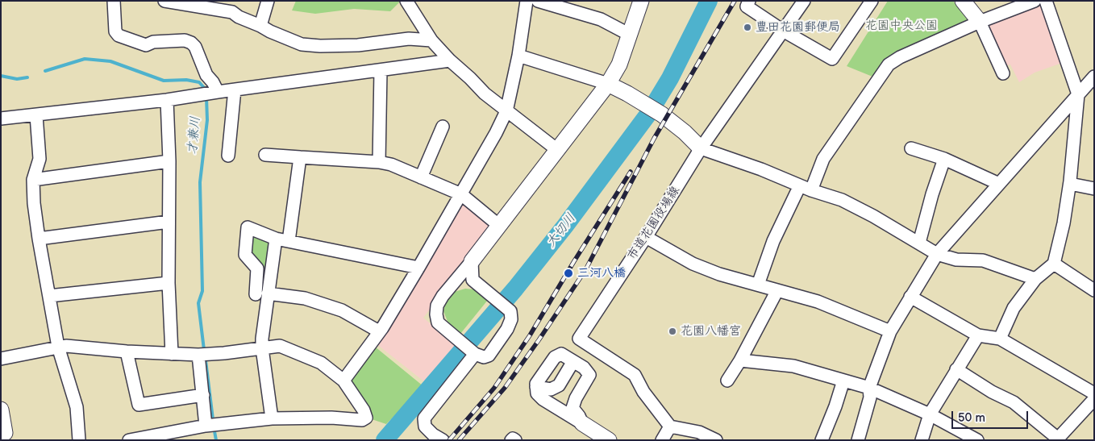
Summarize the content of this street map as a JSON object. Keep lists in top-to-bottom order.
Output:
{
  "streets": {
    "street": ["市道花園役場線"]
  },
  "water": ["才兼川", "大切川"],
  "parks": ["花園中央公園"],
  "places": ["豊田花園郵便局", "三河八橋", "花園八幡宮"],
  "scale_bar": "50 m"
}
